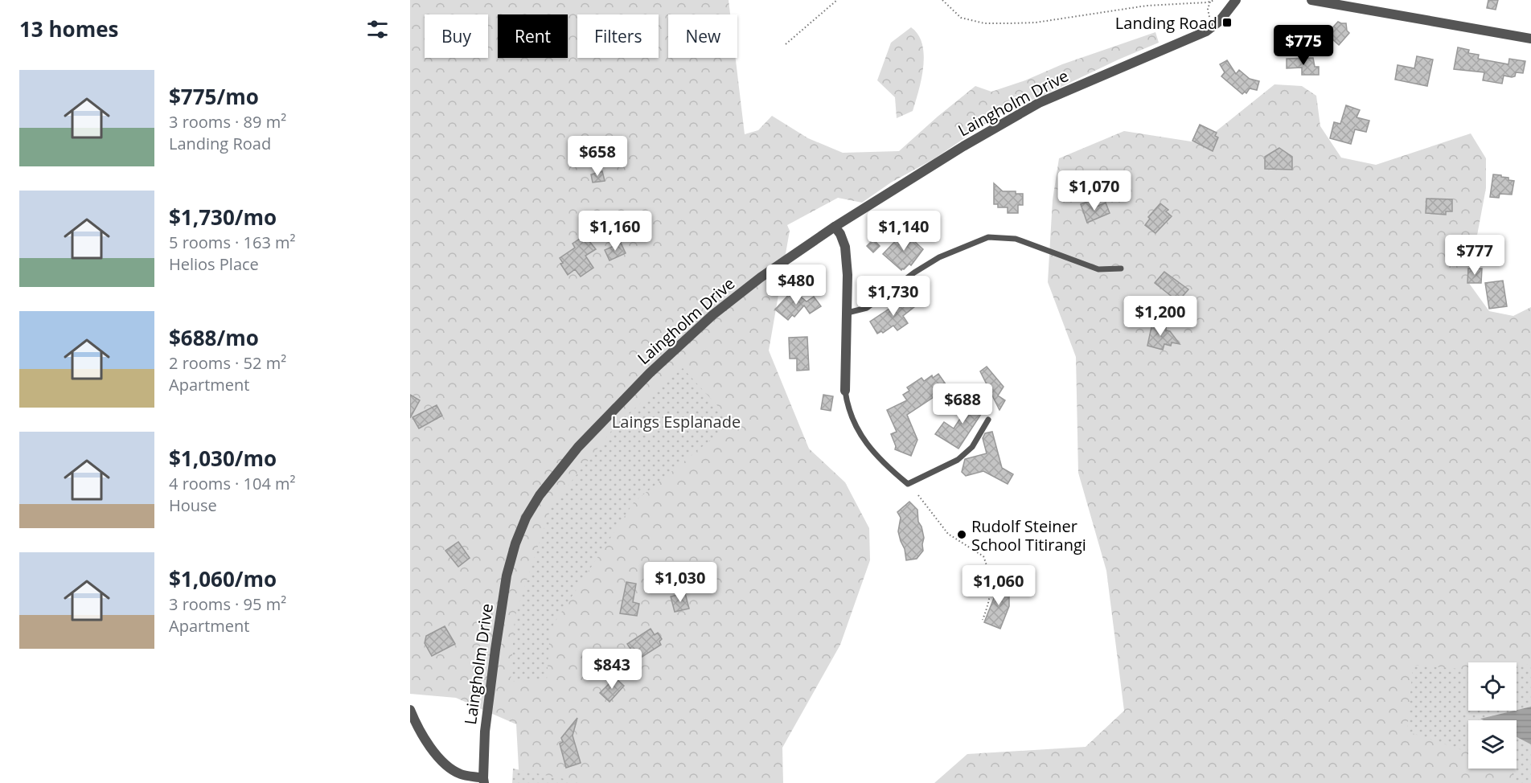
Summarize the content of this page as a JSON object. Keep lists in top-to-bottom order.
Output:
{
  "streets": {
    "street": ["Laingholm Drive"]
  },
  "parks": ["Laings Esplanade"],
  "places": {
    "transit": ["Landing Road"],
    "other": ["Rudolf Steiner School Titirangi"]
  },
  "page": {
    "heading": "13 homes",
    "chip": [
      "Buy",
      "Rent",
      "Filters",
      "New"
    ],
    "price": [
      "$775",
      "$658",
      "$1,070",
      "$1,160",
      "$1,140",
      "$777",
      "$480",
      "$1,730",
      "$1,200",
      "$688",
      "$1,030",
      "$1,060",
      "$843"
    ],
    "list": [
      {
        "name": "$775/mo",
        "note": "3 rooms · 89 m² · Landing Road"
      },
      {
        "name": "$1,730/mo",
        "note": "5 rooms · 163 m² · Helios Place"
      },
      {
        "name": "$688/mo",
        "note": "2 rooms · 52 m² · Apartment"
      },
      {
        "name": "$1,030/mo",
        "note": "4 rooms · 104 m² · House"
      },
      {
        "name": "$1,060/mo",
        "note": "3 rooms · 95 m² · Apartment"
      }
    ]
  }
}
